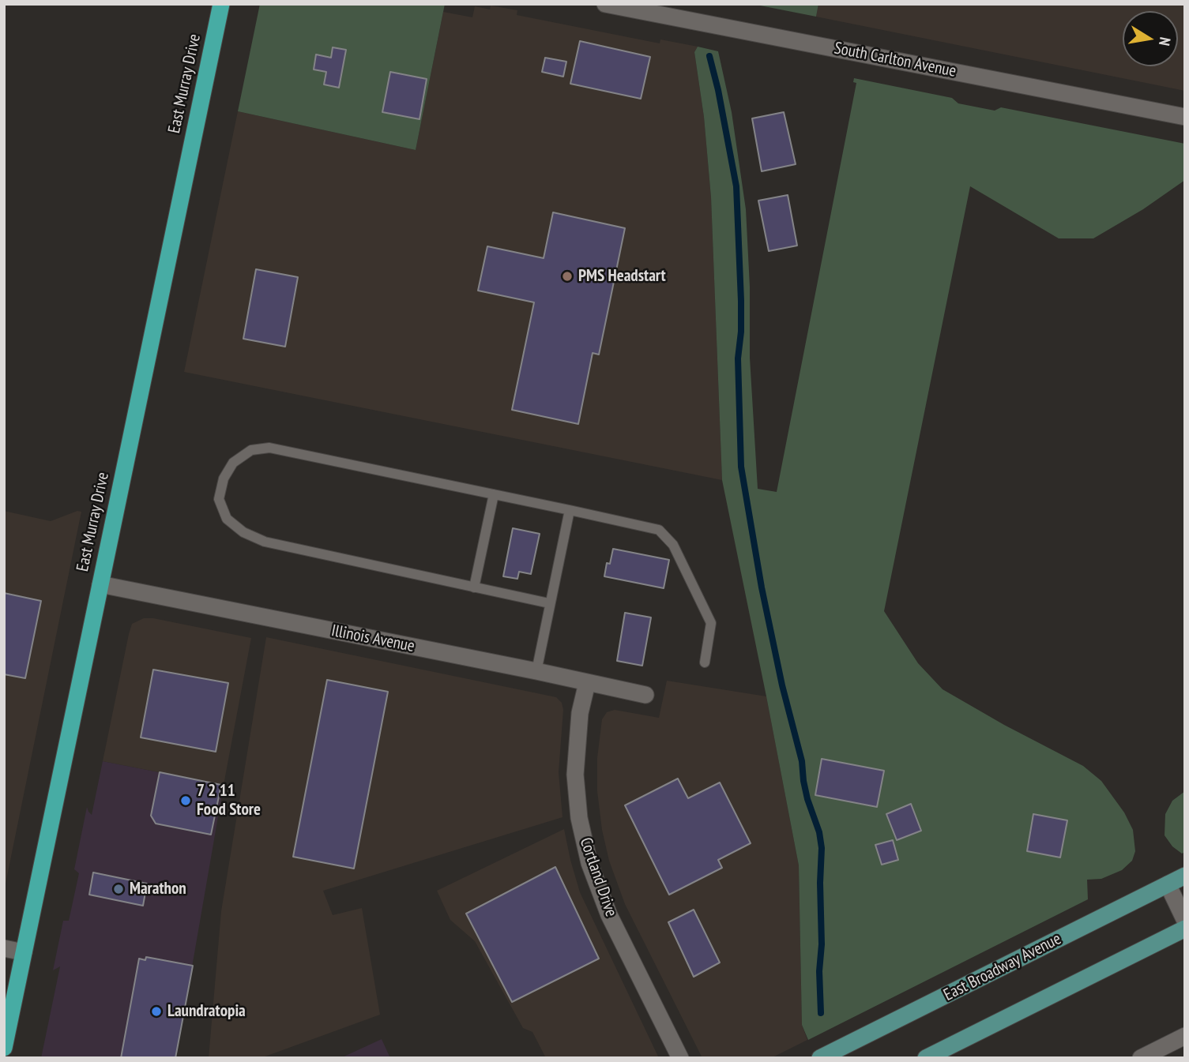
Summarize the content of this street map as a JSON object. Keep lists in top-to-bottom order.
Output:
{
  "streets": {
    "highway": ["East Murray Drive"],
    "main road": ["East Broadway Avenue"],
    "street": ["South Carlton Avenue", "Illinois Avenue", "Cortland Drive"]
  },
  "crossings": [
    ["East Murray Drive", "Illinois Avenue"],
    ["Illinois Avenue", "Cortland Drive"]
  ],
  "places": [
    "PMS Headstart",
    "7 2 11 Food Store",
    "Marathon",
    "Laundratopia"
  ],
  "north": "right"
}
